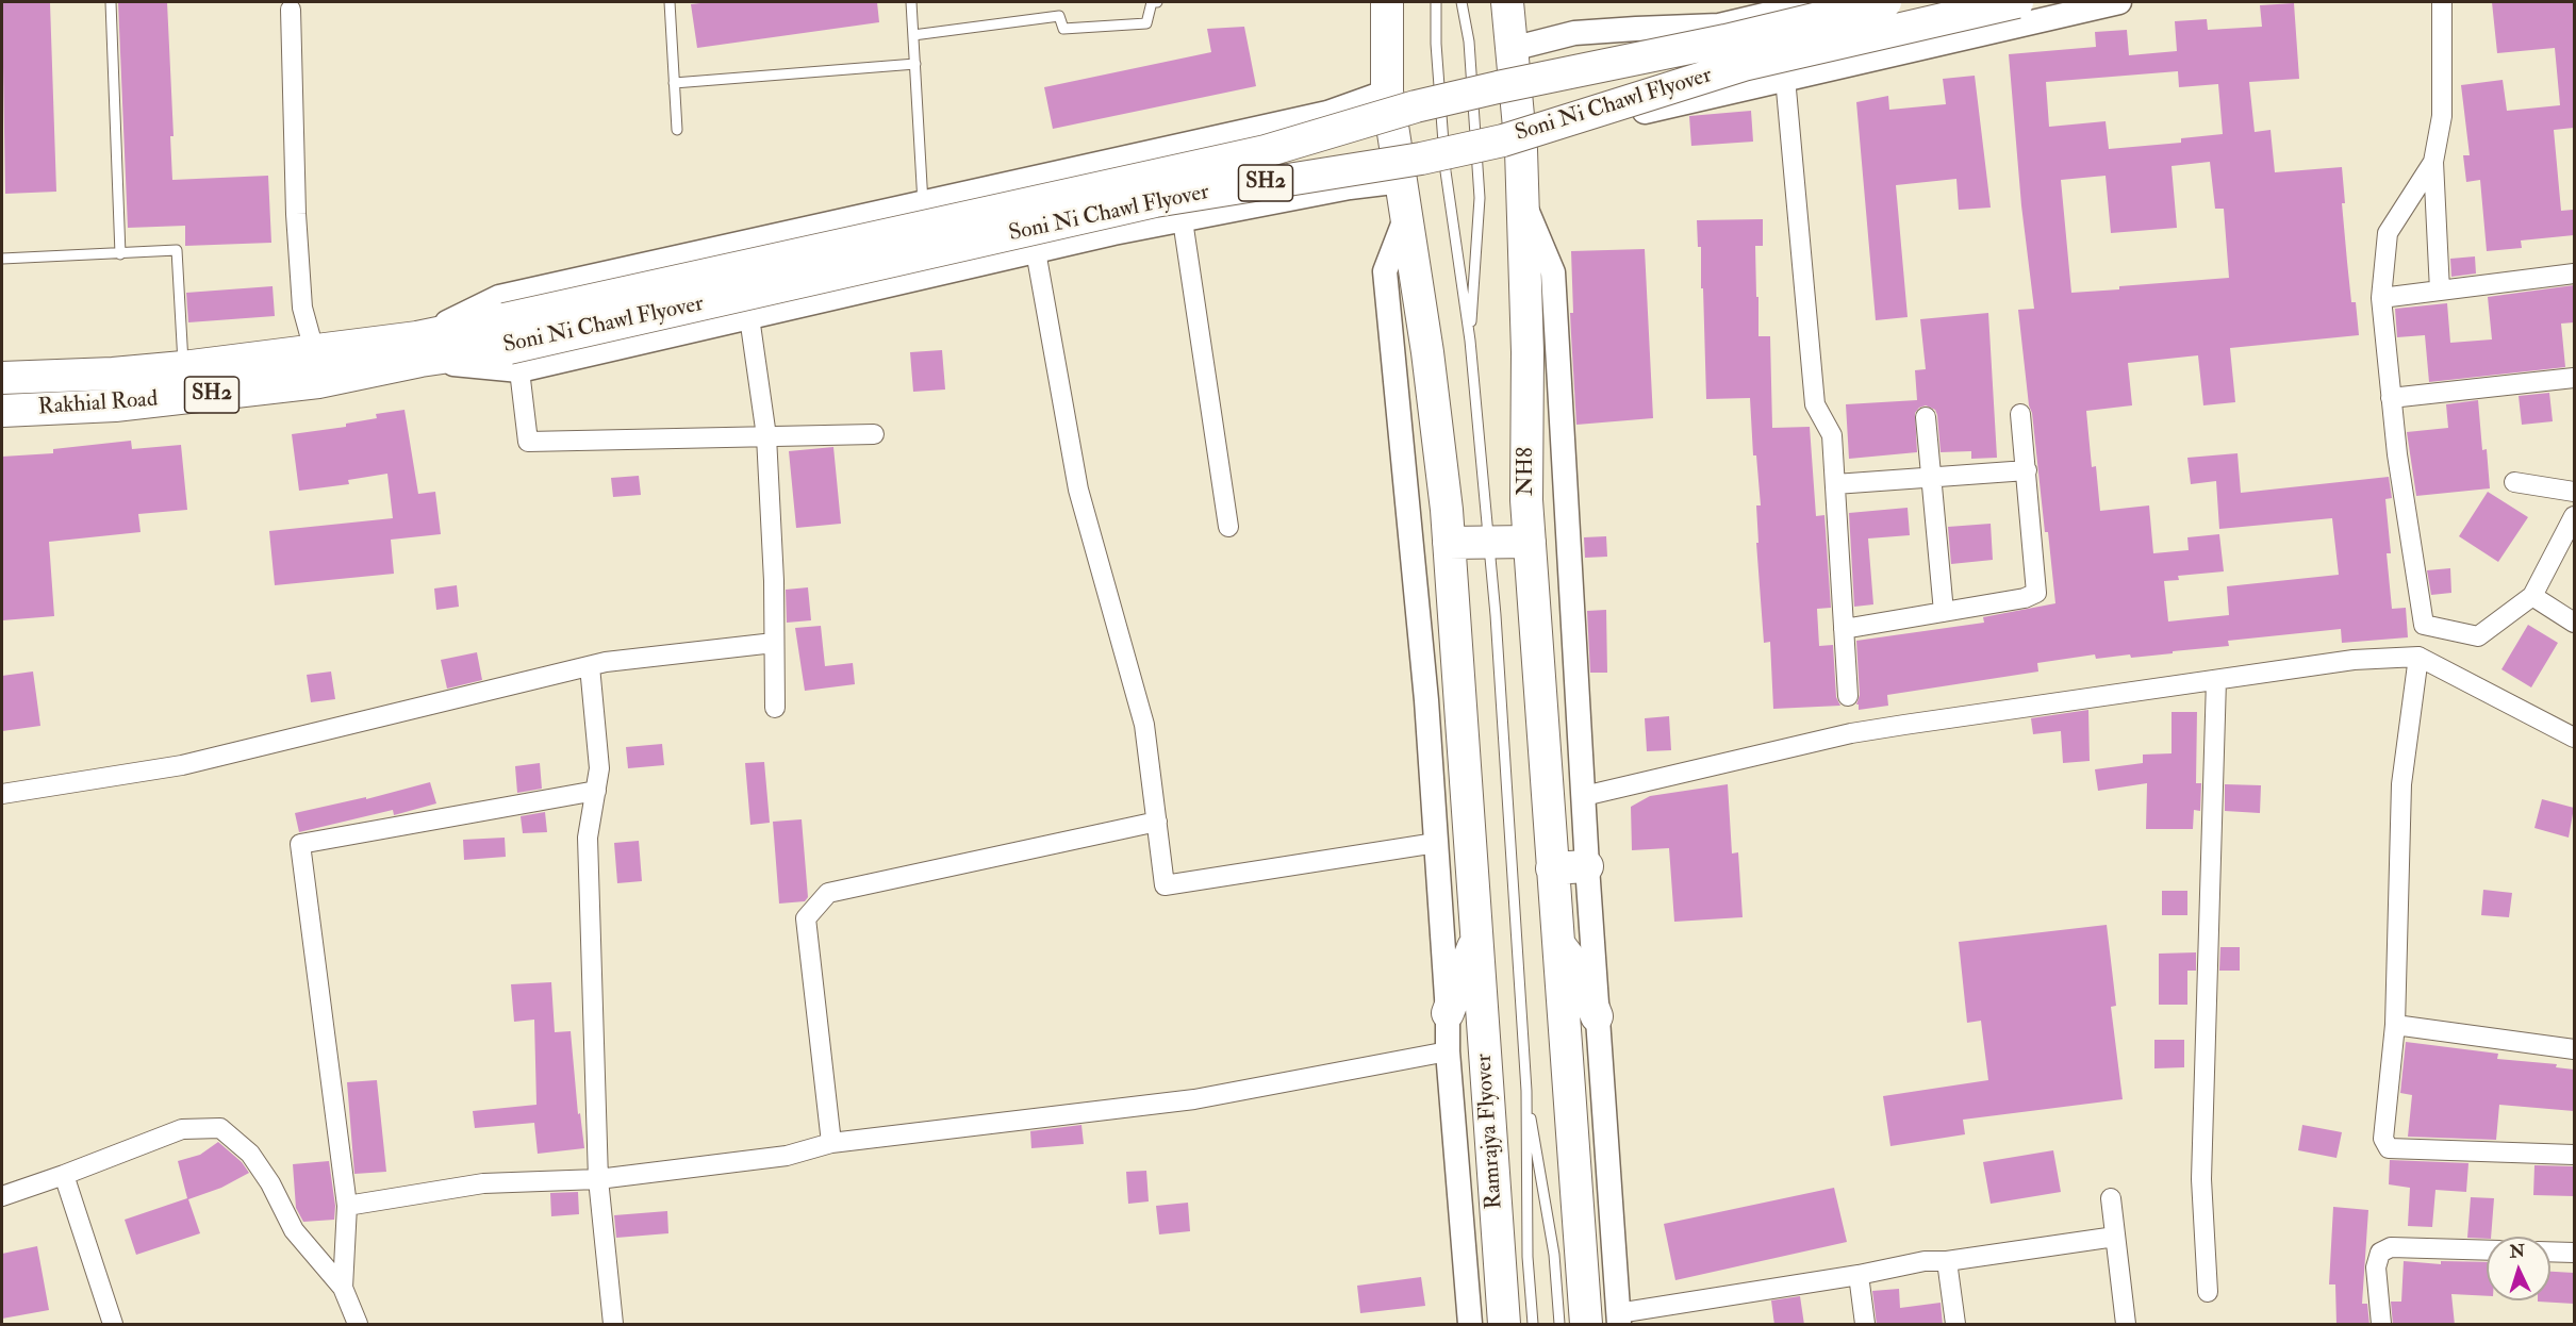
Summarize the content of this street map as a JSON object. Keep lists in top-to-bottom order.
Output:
{
  "streets": {
    "main road": [
      "Soni Ni Chawl Flyover",
      "SH2",
      "Rakhial Road",
      "NH8",
      "Ramrajya Flyover"
    ]
  },
  "crossings": [
    ["Soni Ni Chawl Flyover", "Rakhial Road"]
  ],
  "north": "top"
}
